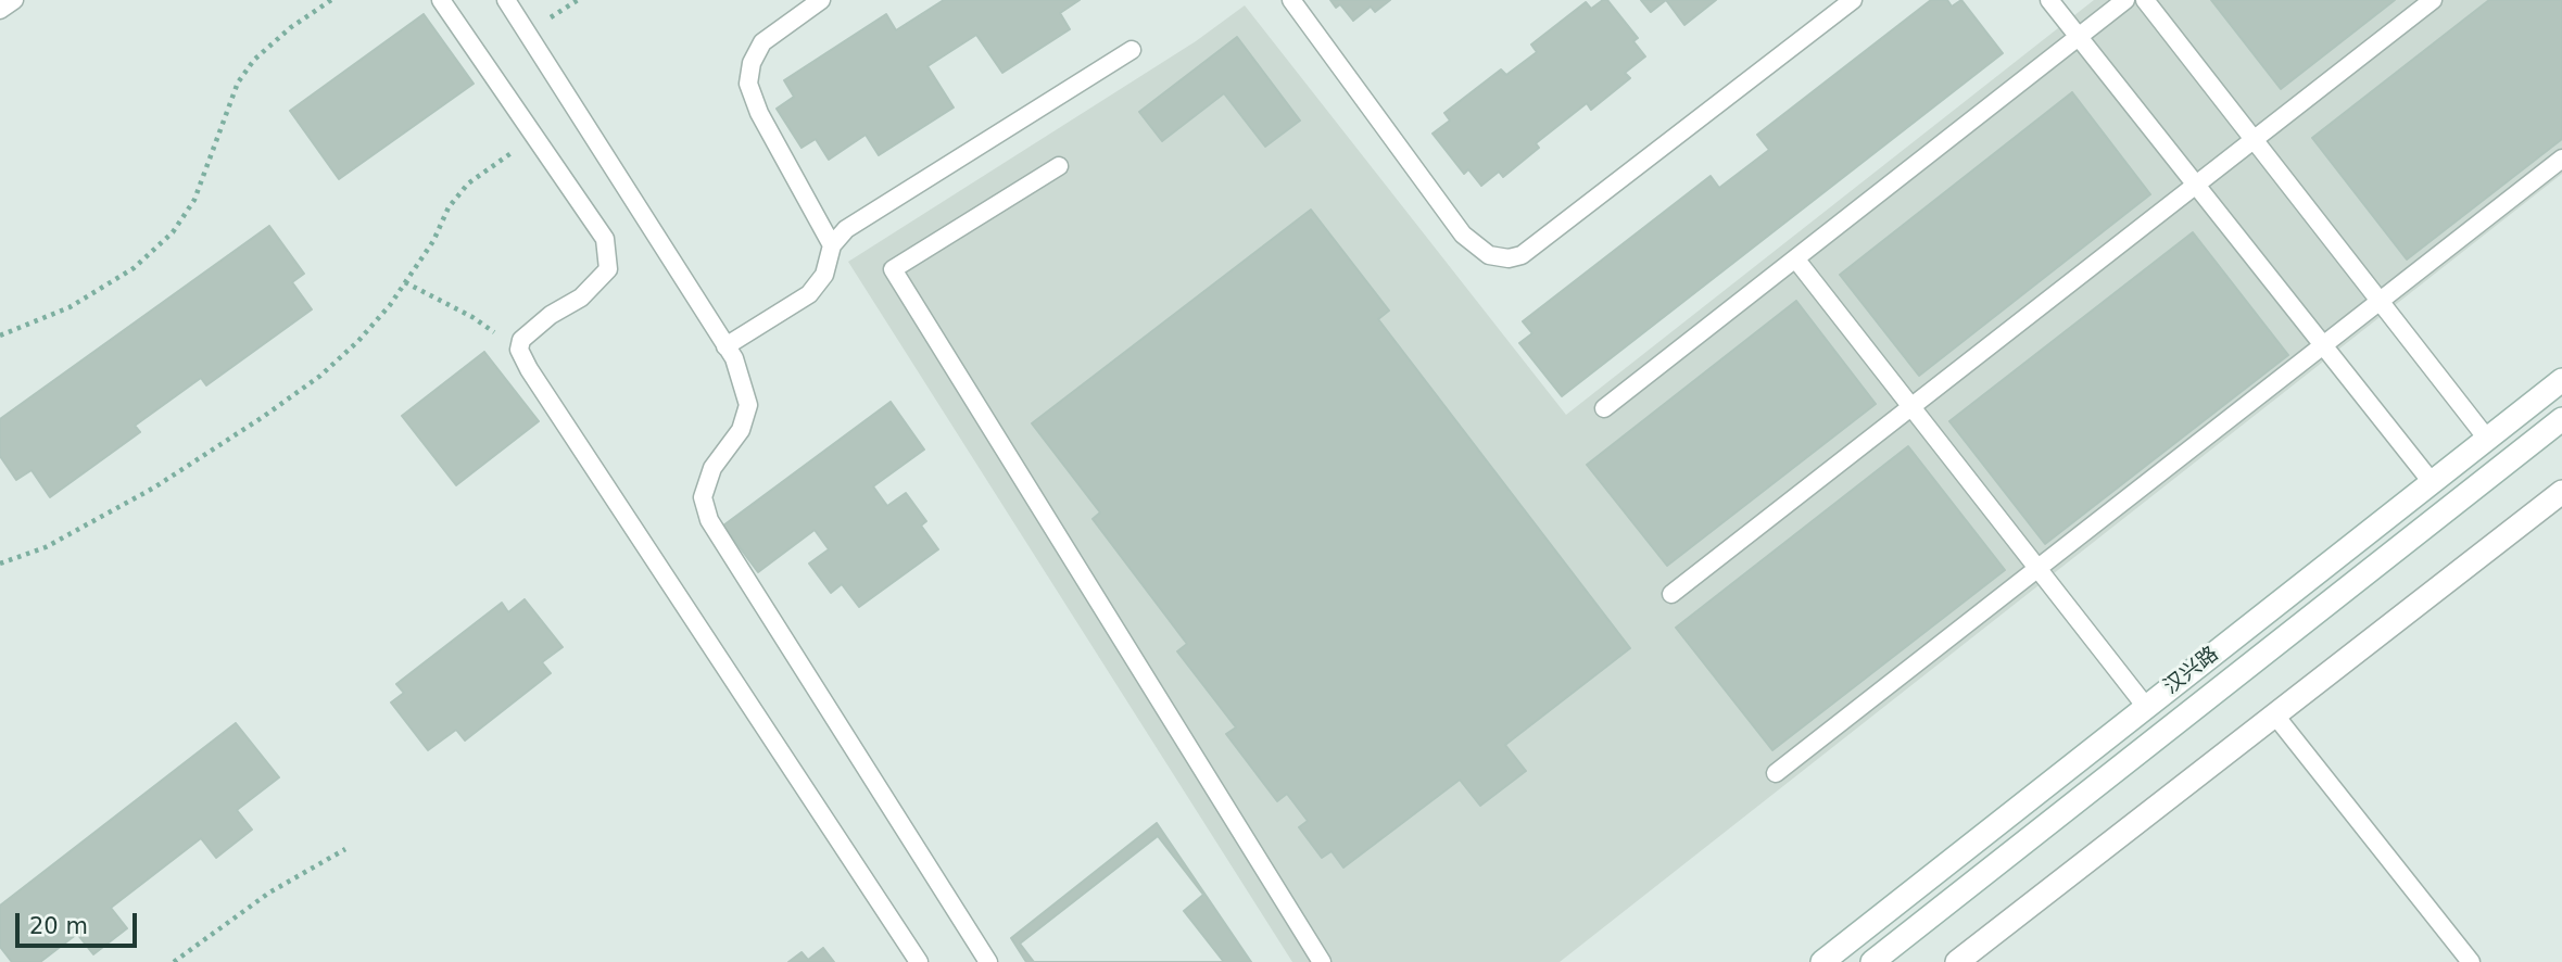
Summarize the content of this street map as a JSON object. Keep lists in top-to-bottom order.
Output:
{
  "streets": {
    "street": ["汉兴路"]
  },
  "scale_bar": "20 m"
}
